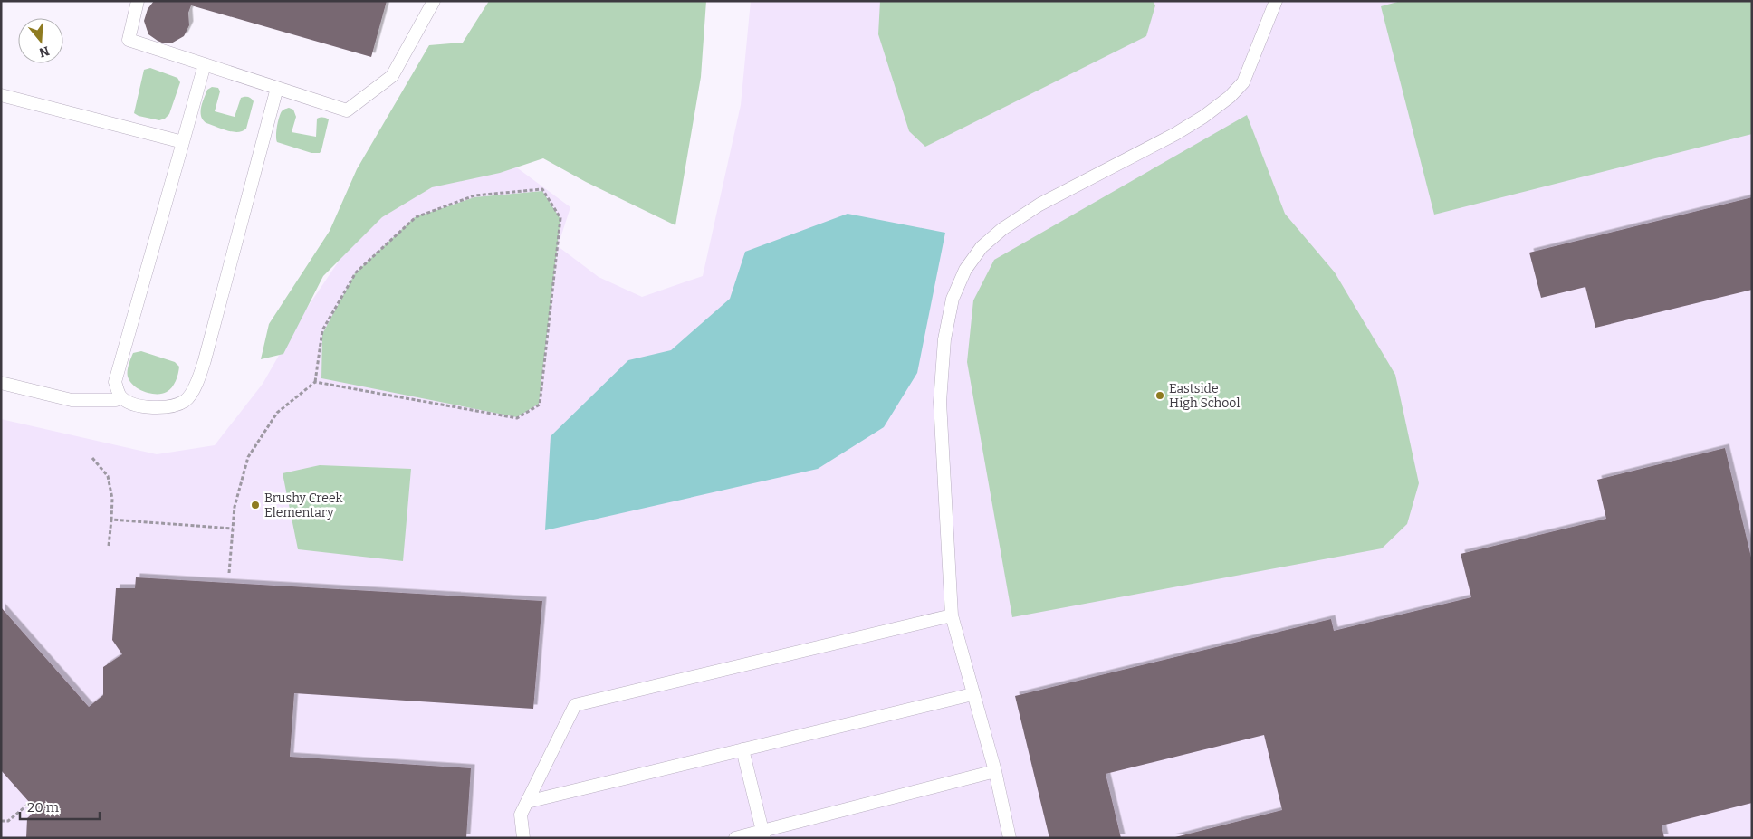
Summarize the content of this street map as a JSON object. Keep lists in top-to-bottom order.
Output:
{
  "places": ["Eastside High School", "Brushy Creek Elementary"],
  "scale_bar": "20 m",
  "north": "bottom"
}
